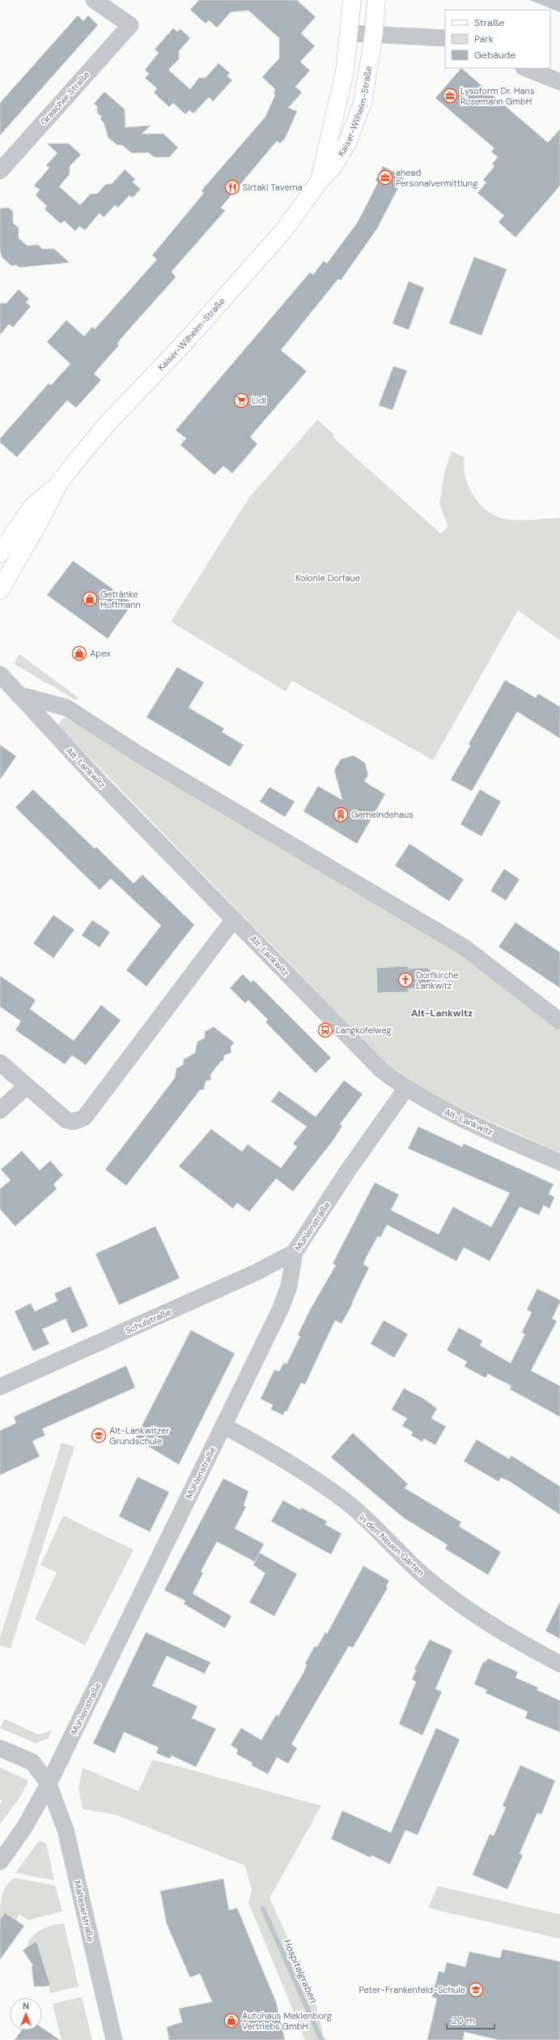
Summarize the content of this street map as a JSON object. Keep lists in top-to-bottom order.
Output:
{
  "streets": {
    "main road": ["Kaiser-Wilhelm-Straße"],
    "street": [
      "Graacher Straße",
      "Alt-Lankwitz",
      "Mühlenstraße",
      "Schulstraße",
      "In den Neuen Gärten",
      "Malteserstraße"
    ]
  },
  "crossings": [
    ["Alt-Lankwitz", "Mühlenstraße"],
    ["Mühlenstraße", "Schulstraße"],
    ["Mühlenstraße", "In den Neuen Gärten"],
    ["Mühlenstraße", "Malteserstraße"]
  ],
  "districts": ["Alt-Lankwitz"],
  "water": ["Hospitalgraben"],
  "parks": ["Kolonie Dorfaue"],
  "places": {
    "office": ["Lysoform Dr. Hans Rosemann GmbH", "ahead Personalvermittlung"],
    "restaurant": ["Sirtaki Taverna"],
    "supermarket": ["Lidl"],
    "shop": ["Getränke Hoffmann", "Apex", "Autohaus Meklenborg Vertriebs GmbH"],
    "building": ["Gemeindehaus"],
    "church": ["Dorfkirche Lankwitz"],
    "bus stop": ["Langkofelweg"],
    "school or university": ["Alt-Lankwitzer Grundschule", "Peter-Frankenfeld-Schule"]
  },
  "legend": ["Straße", "Park", "Gebäude"],
  "scale_bar": "20 m",
  "north": "top"
}
